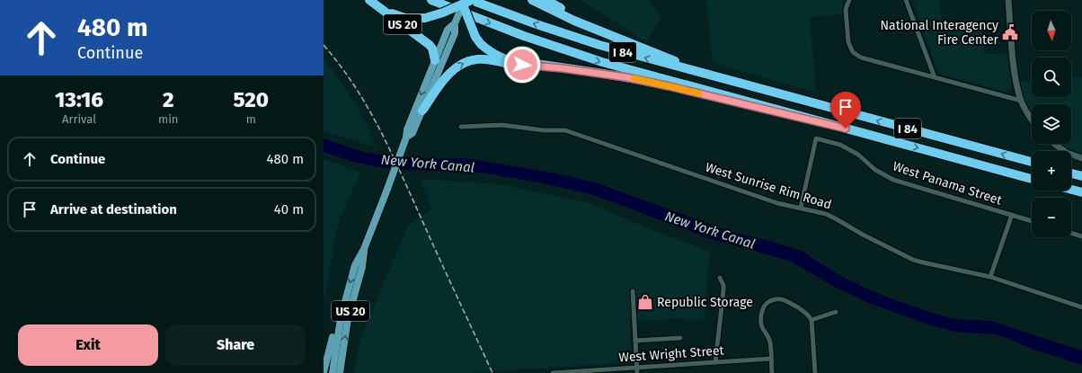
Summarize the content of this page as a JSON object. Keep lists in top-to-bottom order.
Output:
{
  "streets": {
    "highway": ["US 20", "I 84"],
    "street": ["West Panama Street", "West Sunrise Rim Road", "West Wright Street"]
  },
  "crossings": [
    ["West Panama Street", "West Sunrise Rim Road"]
  ],
  "water": ["New York Canal"],
  "places": {
    "public building": ["National Interagency Fire Center"],
    "shop": ["Republic Storage"]
  },
  "north": "bottom",
  "page": {
    "turn": ["480 m", "Continue"],
    "map_buttons": ["+", "−"],
    "eta": [
      "13:16",
      "Arrival",
      "2",
      "min",
      "520",
      "m"
    ],
    "list": [
      {
        "name": "Continue",
        "value": "480 m"
      },
      {
        "name": "Arrive at destination",
        "value": "40 m"
      }
    ],
    "buttons": ["Exit", "Share"]
  }
}
